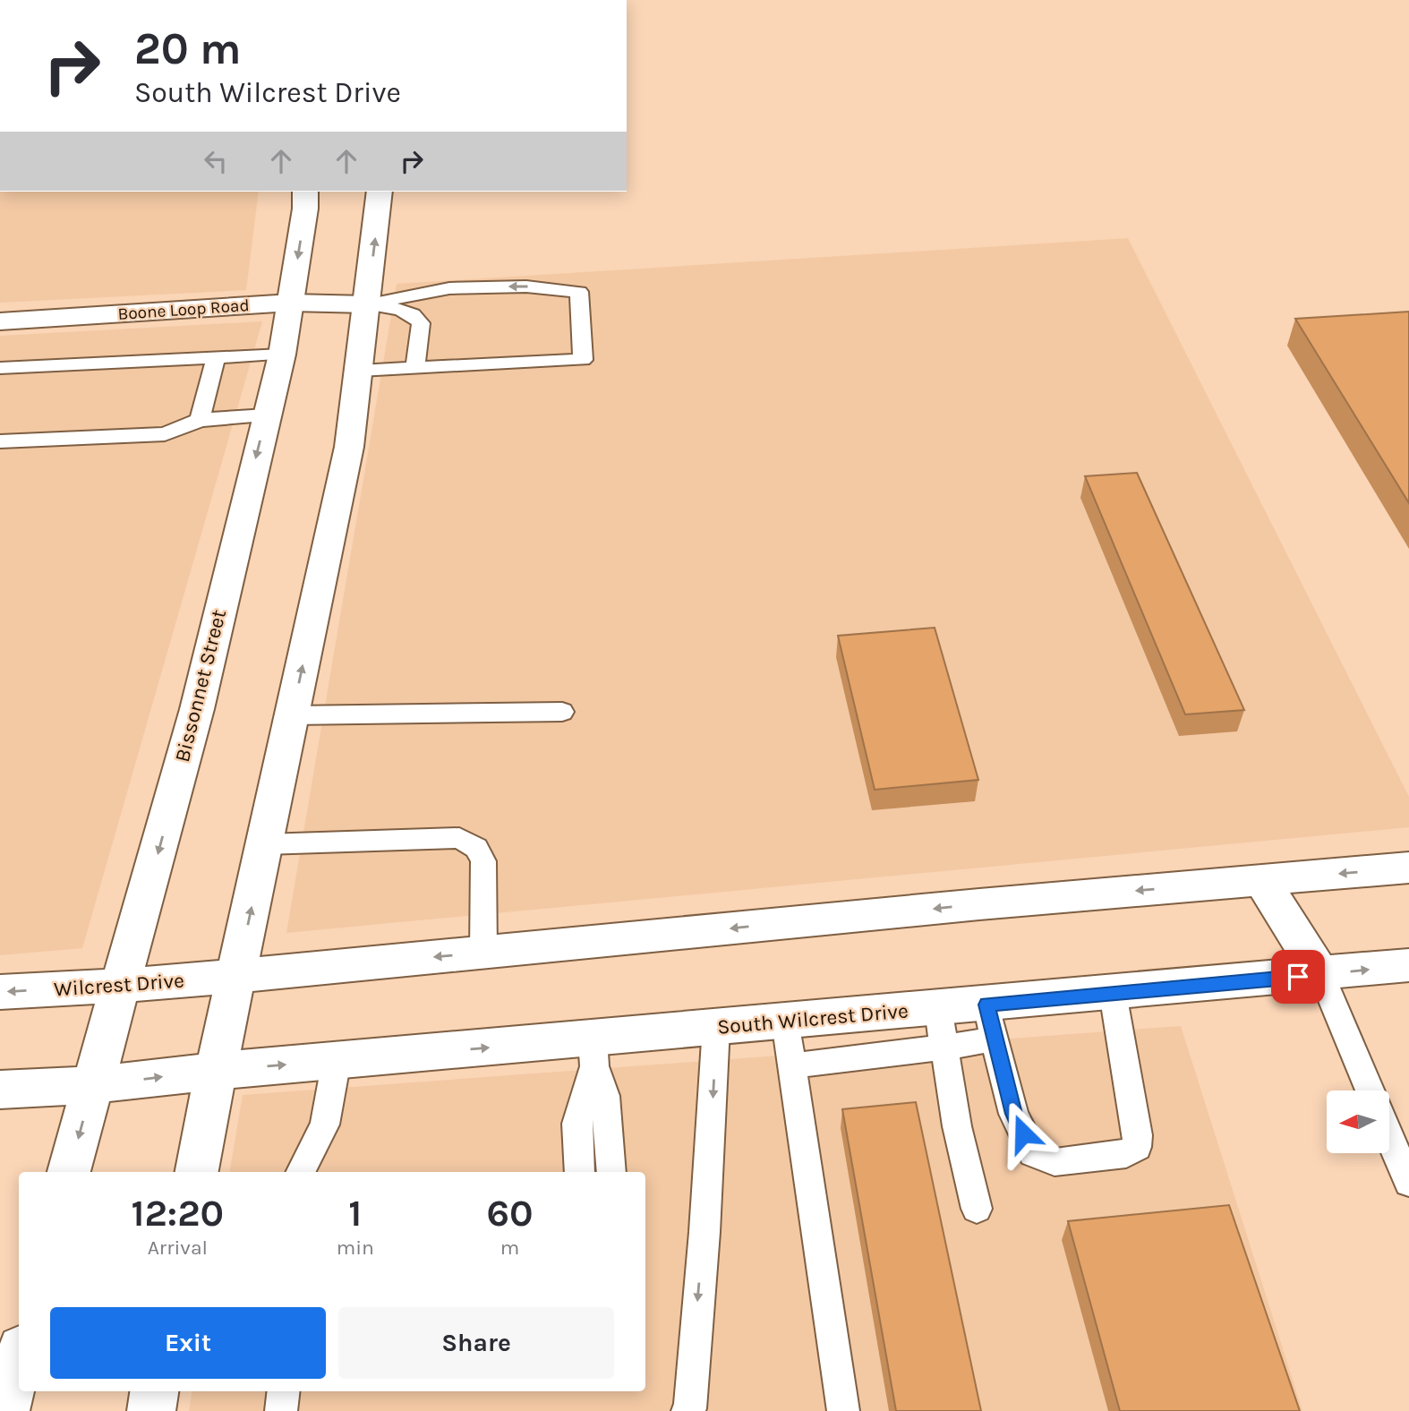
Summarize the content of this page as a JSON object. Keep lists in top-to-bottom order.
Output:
{
  "streets": {
    "main road": [
      "Boone Loop Road",
      "Bissonnet Street",
      "Wilcrest Drive",
      "South Wilcrest Drive"
    ]
  },
  "crossings": [
    ["Boone Loop Road", "Bissonnet Street"],
    ["Bissonnet Street", "Wilcrest Drive"]
  ],
  "north": "left",
  "page": {
    "turn": ["20 m", "South Wilcrest Drive"],
    "eta": [
      "12:20",
      "Arrival",
      "1",
      "min",
      "60",
      "m"
    ],
    "buttons": ["Exit", "Share"]
  }
}
